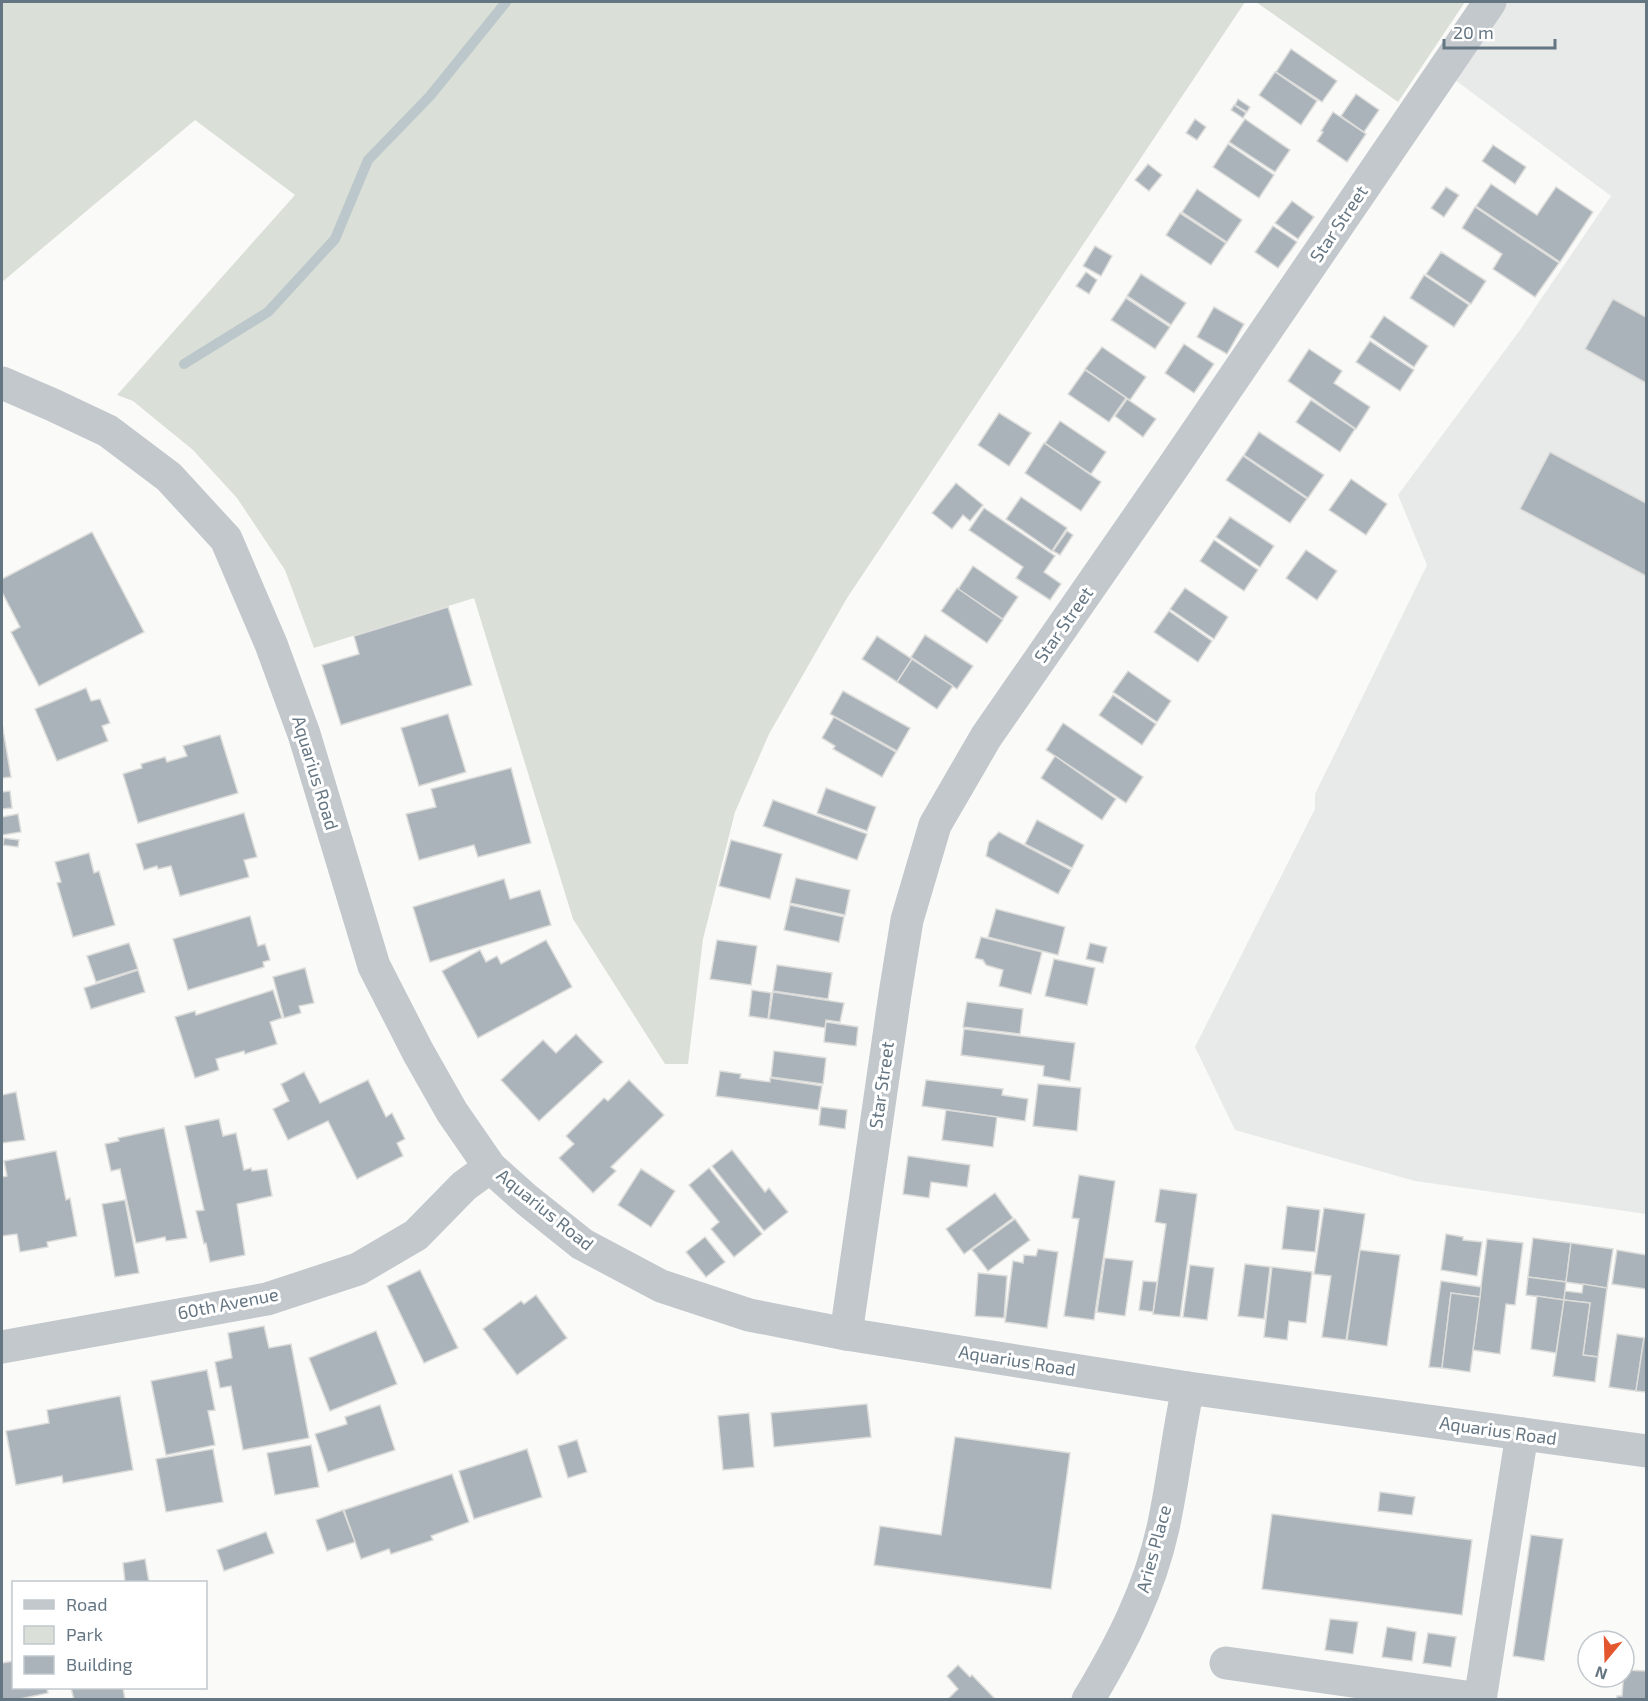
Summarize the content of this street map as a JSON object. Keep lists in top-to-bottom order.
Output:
{
  "streets": {
    "street": [
      "Star Street",
      "Aquarius Road",
      "60th Avenue",
      "Aries Place"
    ]
  },
  "crossings": [
    ["Star Street", "Aquarius Road"],
    ["Aquarius Road", "60th Avenue"],
    ["Aquarius Road", "Aries Place"]
  ],
  "legend": ["Road", "Park", "Building"],
  "scale_bar": "20 m",
  "north": "bottom"
}
